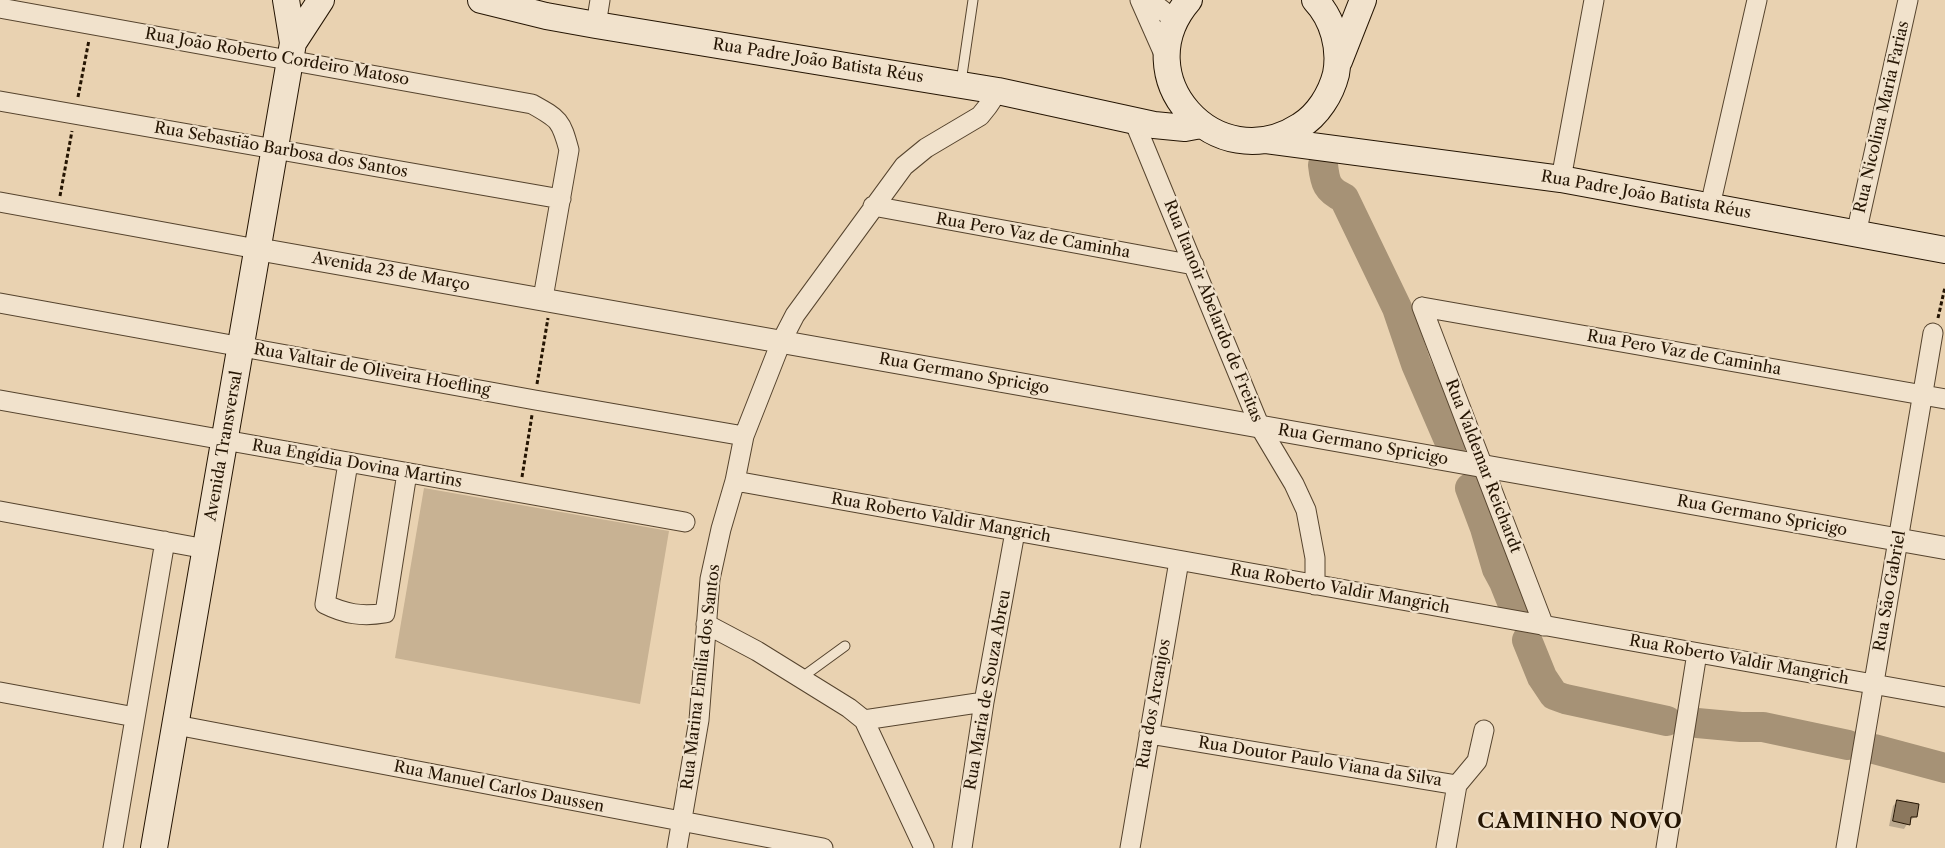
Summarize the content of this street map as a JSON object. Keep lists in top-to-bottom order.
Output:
{
  "streets": {
    "main road": ["Rua Padre João Batista Réus", "Avenida Transversal"],
    "street": [
      "Rua João Roberto Cordeiro Matoso",
      "Rua Nicolina Maria Farias",
      "Rua Sebastião Barbosa dos Santos",
      "Rua Pero Vaz de Caminha",
      "Avenida 23 de Março",
      "Rua Itanoir Abelardo de Freitas",
      "Rua Valtair de Oliveira Hoefling",
      "Rua Germano Spricigo",
      "Rua Engídia Dovina Martins",
      "Rua Valdemar Reichardt",
      "Rua Roberto Valdir Mangrich",
      "Rua São Gabriel",
      "Rua Marina Emília dos Santos",
      "Rua Maria de Souza Abreu",
      "Rua dos Arcanjos",
      "Rua Doutor Paulo Viana da Silva",
      "Rua Manuel Carlos Daussen"
    ]
  },
  "crossings": [
    ["Rua João Roberto Cordeiro Matoso", "Rua Sebastião Barbosa dos Santos"],
    ["Rua João Roberto Cordeiro Matoso", "Avenida Transversal"],
    ["Rua Padre João Batista Réus", "Rua Nicolina Maria Farias"],
    ["Rua Padre João Batista Réus", "Rua Itanoir Abelardo de Freitas"],
    ["Rua Padre João Batista Réus", "Rua Marina Emília dos Santos"],
    ["Rua Sebastião Barbosa dos Santos", "Avenida Transversal"],
    ["Rua Pero Vaz de Caminha", "Rua Itanoir Abelardo de Freitas"],
    ["Rua Pero Vaz de Caminha", "Rua Valdemar Reichardt"],
    ["Rua Pero Vaz de Caminha", "Rua São Gabriel"],
    ["Rua Pero Vaz de Caminha", "Rua Marina Emília dos Santos"],
    ["Avenida 23 de Março", "Rua Germano Spricigo"],
    ["Avenida 23 de Março", "Avenida Transversal"],
    ["Avenida 23 de Março", "Rua Marina Emília dos Santos"],
    ["Rua Itanoir Abelardo de Freitas", "Rua Germano Spricigo"],
    ["Rua Itanoir Abelardo de Freitas", "Rua Roberto Valdir Mangrich"],
    ["Rua Valtair de Oliveira Hoefling", "Avenida Transversal"],
    ["Rua Valtair de Oliveira Hoefling", "Rua Marina Emília dos Santos"],
    ["Rua Germano Spricigo", "Rua Valdemar Reichardt"],
    ["Rua Germano Spricigo", "Rua São Gabriel"],
    ["Rua Germano Spricigo", "Rua Marina Emília dos Santos"],
    ["Avenida Transversal", "Rua Engídia Dovina Martins"],
    ["Avenida Transversal", "Rua Manuel Carlos Daussen"],
    ["Rua Valdemar Reichardt", "Rua Roberto Valdir Mangrich"],
    ["Rua Roberto Valdir Mangrich", "Rua São Gabriel"],
    ["Rua Roberto Valdir Mangrich", "Rua Marina Emília dos Santos"],
    ["Rua Roberto Valdir Mangrich", "Rua Maria de Souza Abreu"],
    ["Rua Roberto Valdir Mangrich", "Rua dos Arcanjos"],
    ["Rua Marina Emília dos Santos", "Rua Manuel Carlos Daussen"],
    ["Rua dos Arcanjos", "Rua Doutor Paulo Viana da Silva"]
  ],
  "districts": ["CAMINHO NOVO"]
}
